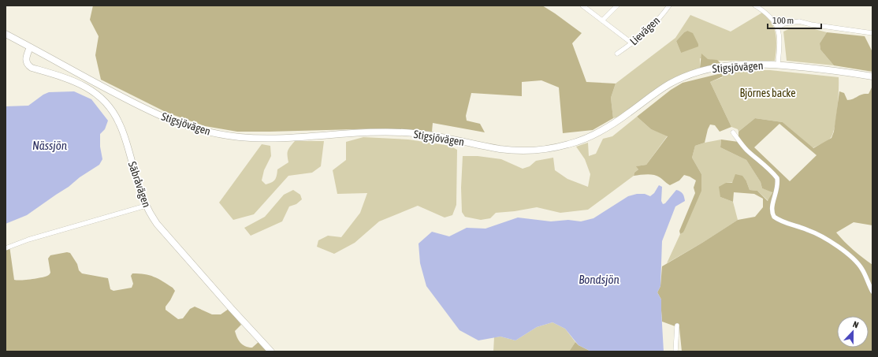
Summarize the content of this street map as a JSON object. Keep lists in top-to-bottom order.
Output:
{
  "streets": {
    "main road": ["Stigsjövägen", "Säbråvägen"],
    "street": ["Lievägen"]
  },
  "crossings": [
    ["Stigsjövägen", "Säbråvägen"]
  ],
  "water": ["Nässjön", "Bondsjön"],
  "parks": ["Björnes backe"],
  "scale_bar": "100 m",
  "north": "top"
}
